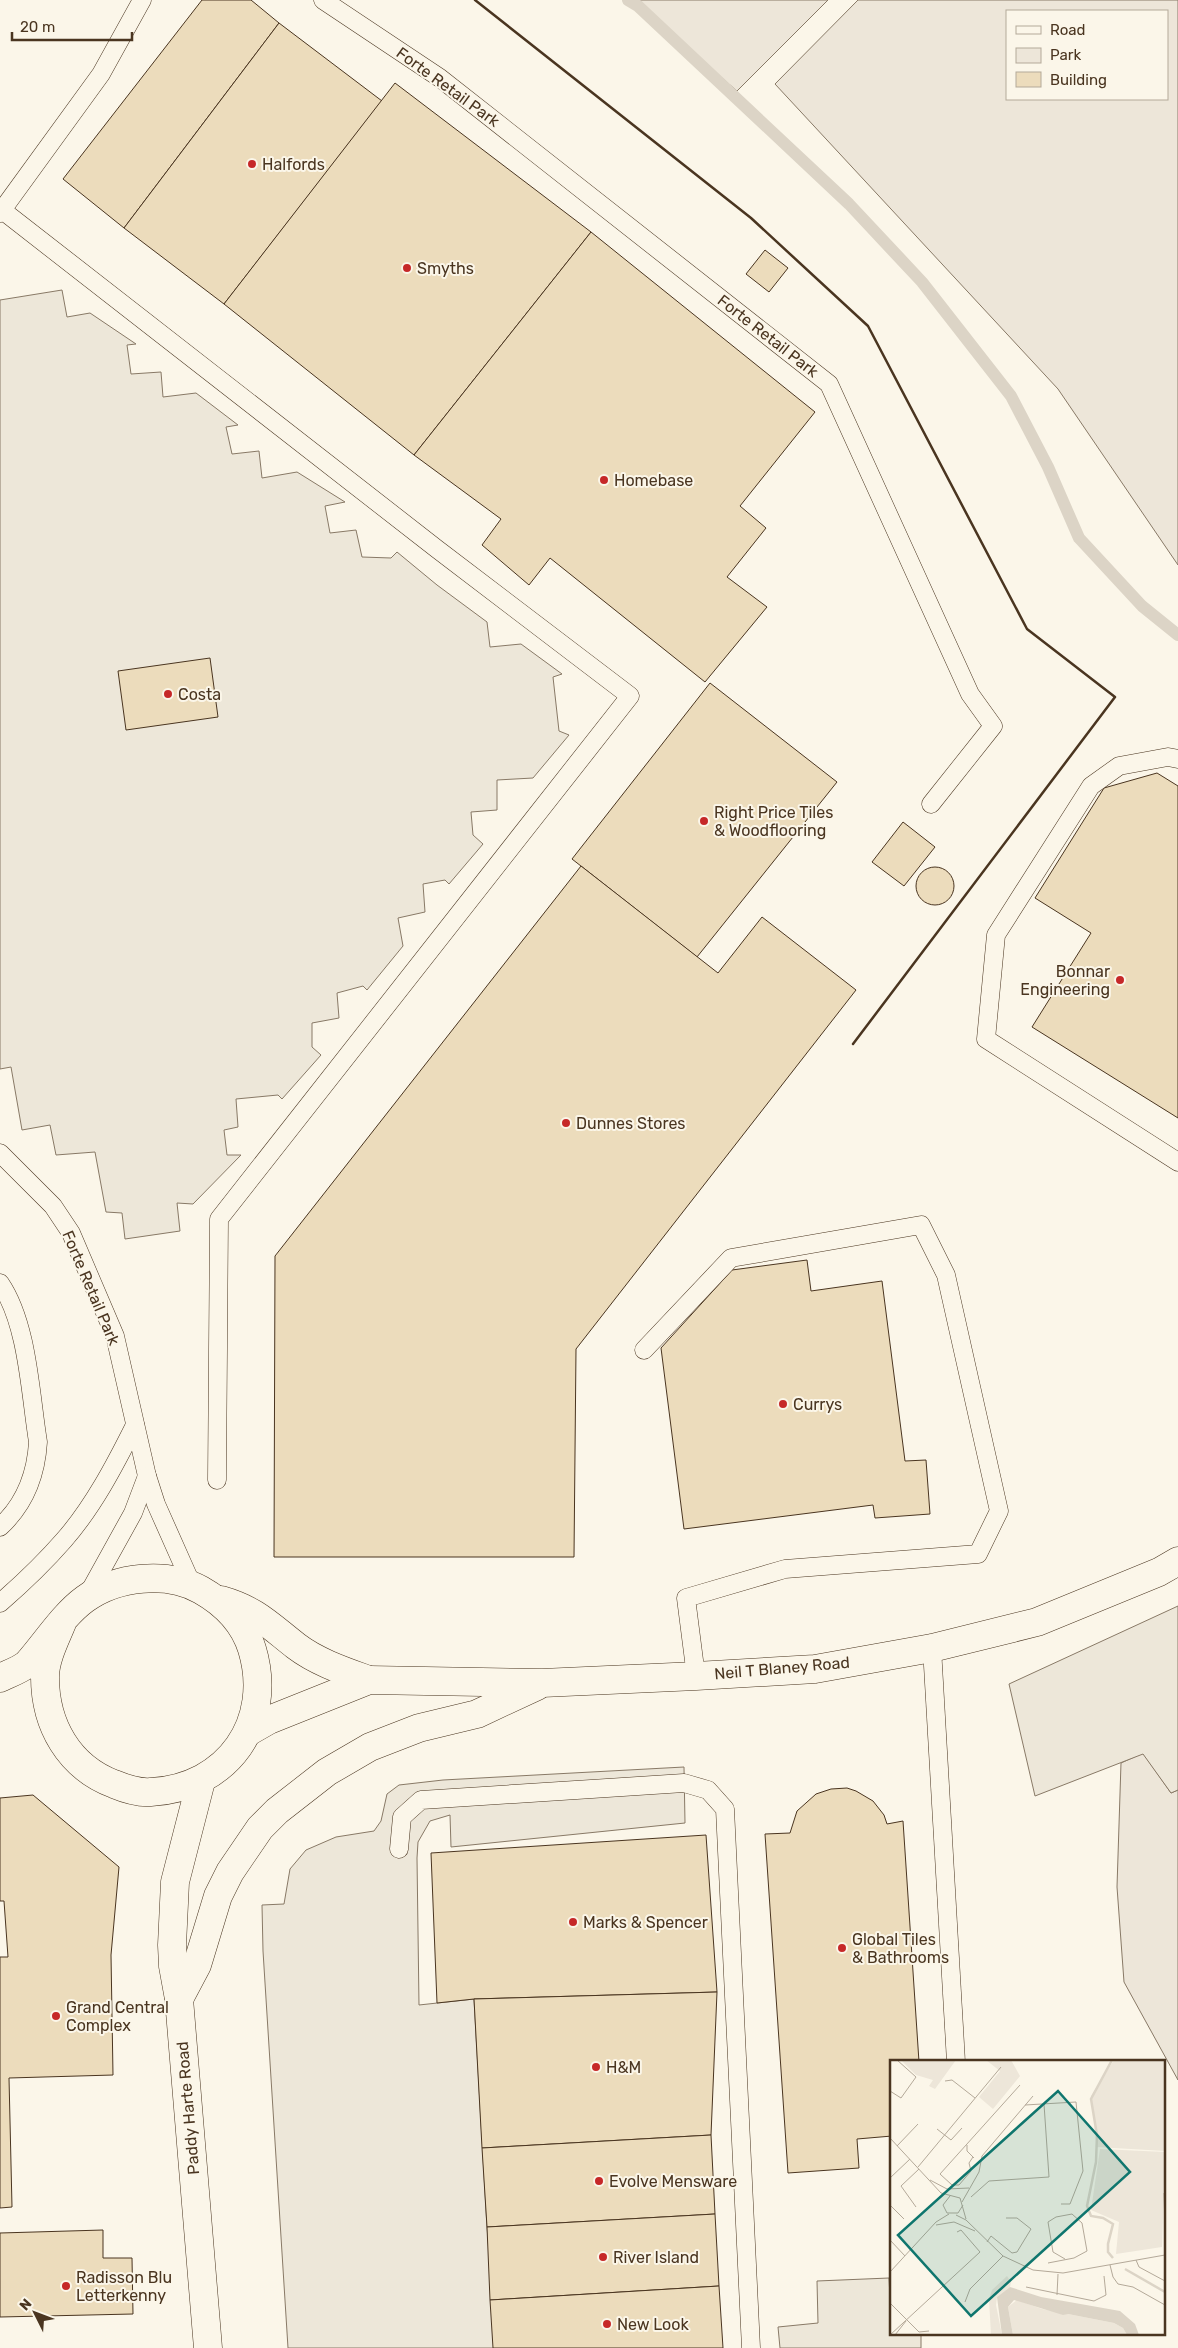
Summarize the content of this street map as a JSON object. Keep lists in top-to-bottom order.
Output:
{
  "streets": {
    "main road": ["Neil T Blaney Road", "Paddy Harte Road"],
    "lane": ["Forte Retail Park"]
  },
  "crossings": [
    ["Forte Retail Park", "Neil T Blaney Road"]
  ],
  "places": [
    "Halfords",
    "Smyths",
    "Homebase",
    "Costa",
    "Right Price Tiles & Woodflooring",
    "Bonnar Engineering",
    "Dunnes Stores",
    "Currys",
    "Marks & Spencer",
    "Global Tiles & Bathrooms",
    "Grand Central Complex",
    "H&M",
    "Evolve Mensware",
    "River Island",
    "Radisson Blu Letterkenny",
    "New Look"
  ],
  "legend": ["Road", "Park", "Building"],
  "scale_bar": "20 m",
  "north": "top left"
}
